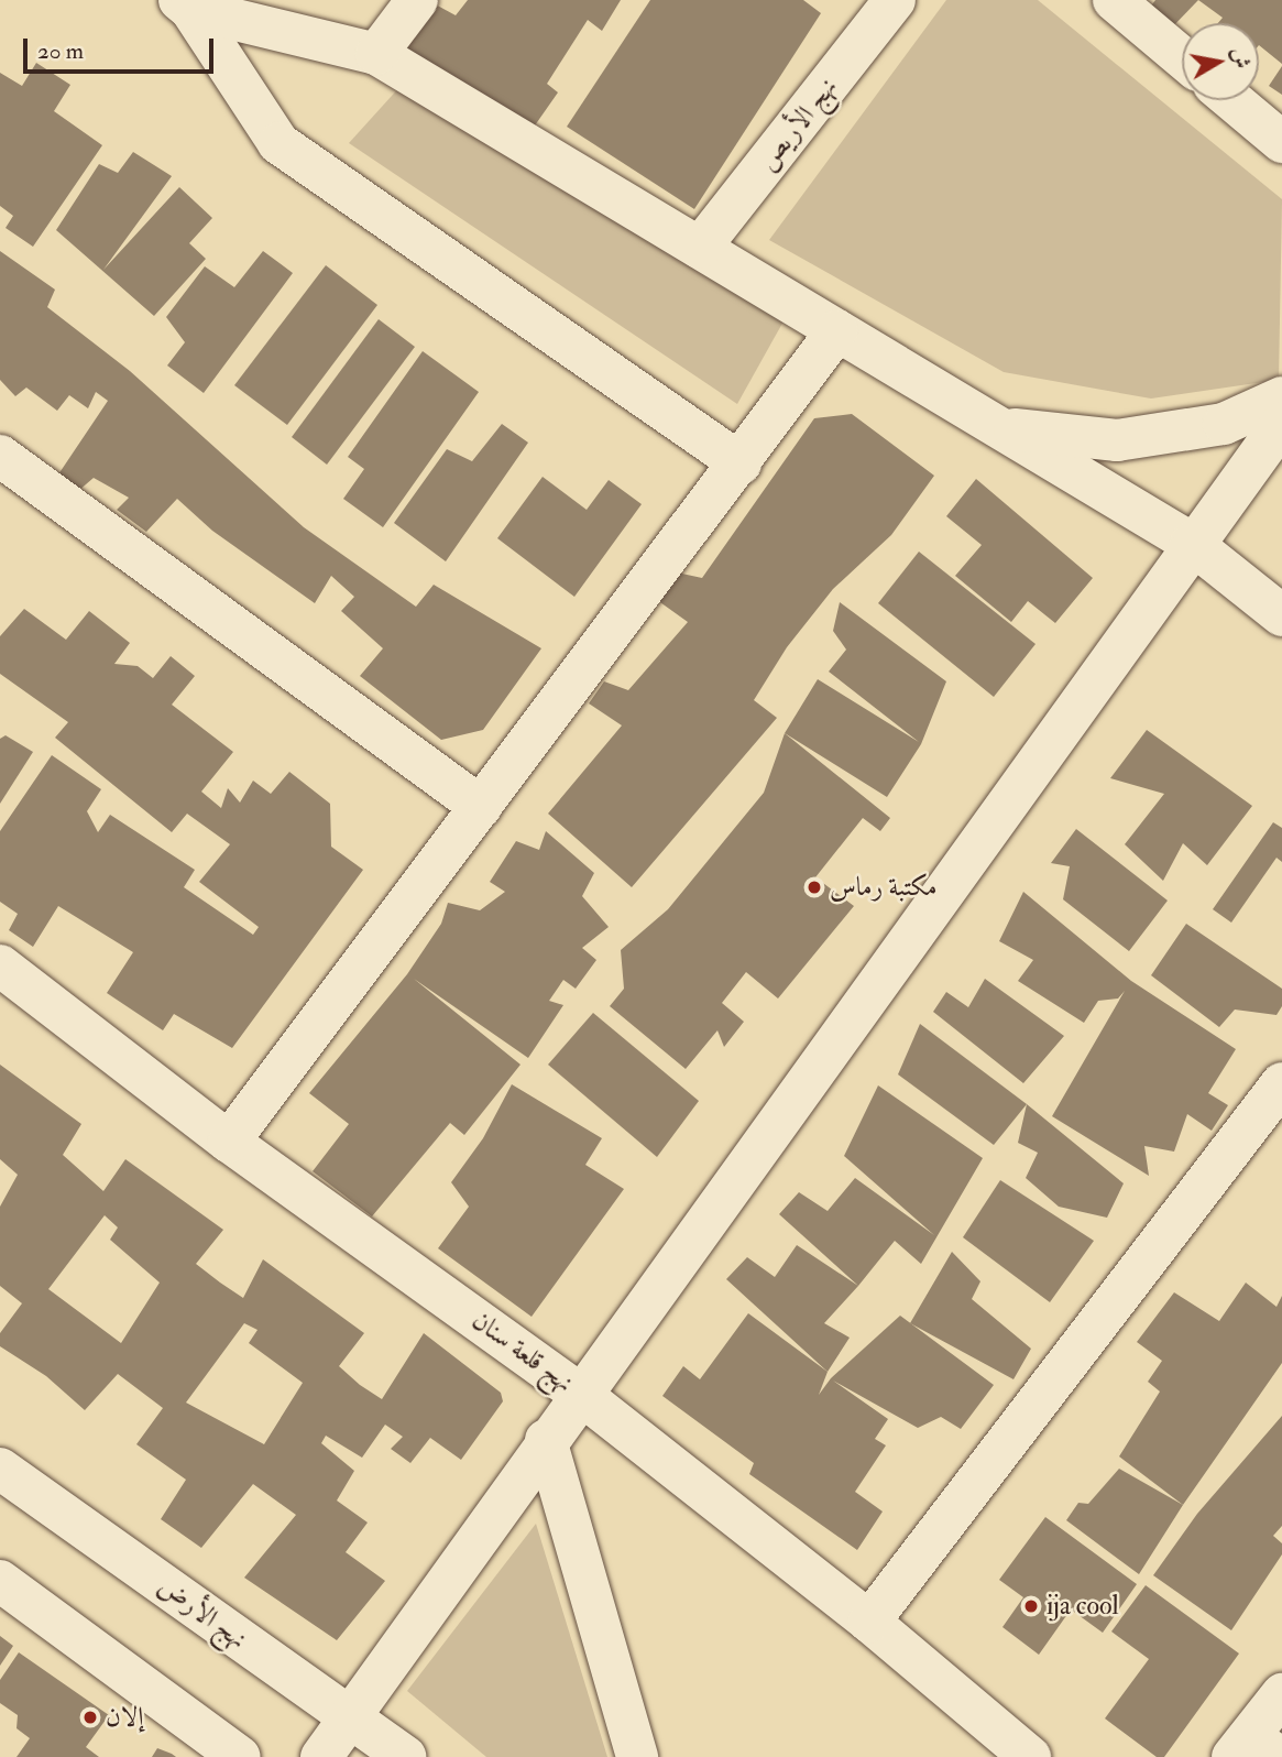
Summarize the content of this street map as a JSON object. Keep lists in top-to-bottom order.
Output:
{
  "streets": {
    "street": ["نهج الأريص", "نهج قلعة سنان", "نهج الأرض"]
  },
  "places": ["مكتبة رماس", "ija cool", "إلان"],
  "scale_bar": "20 m",
  "north": "right"
}
